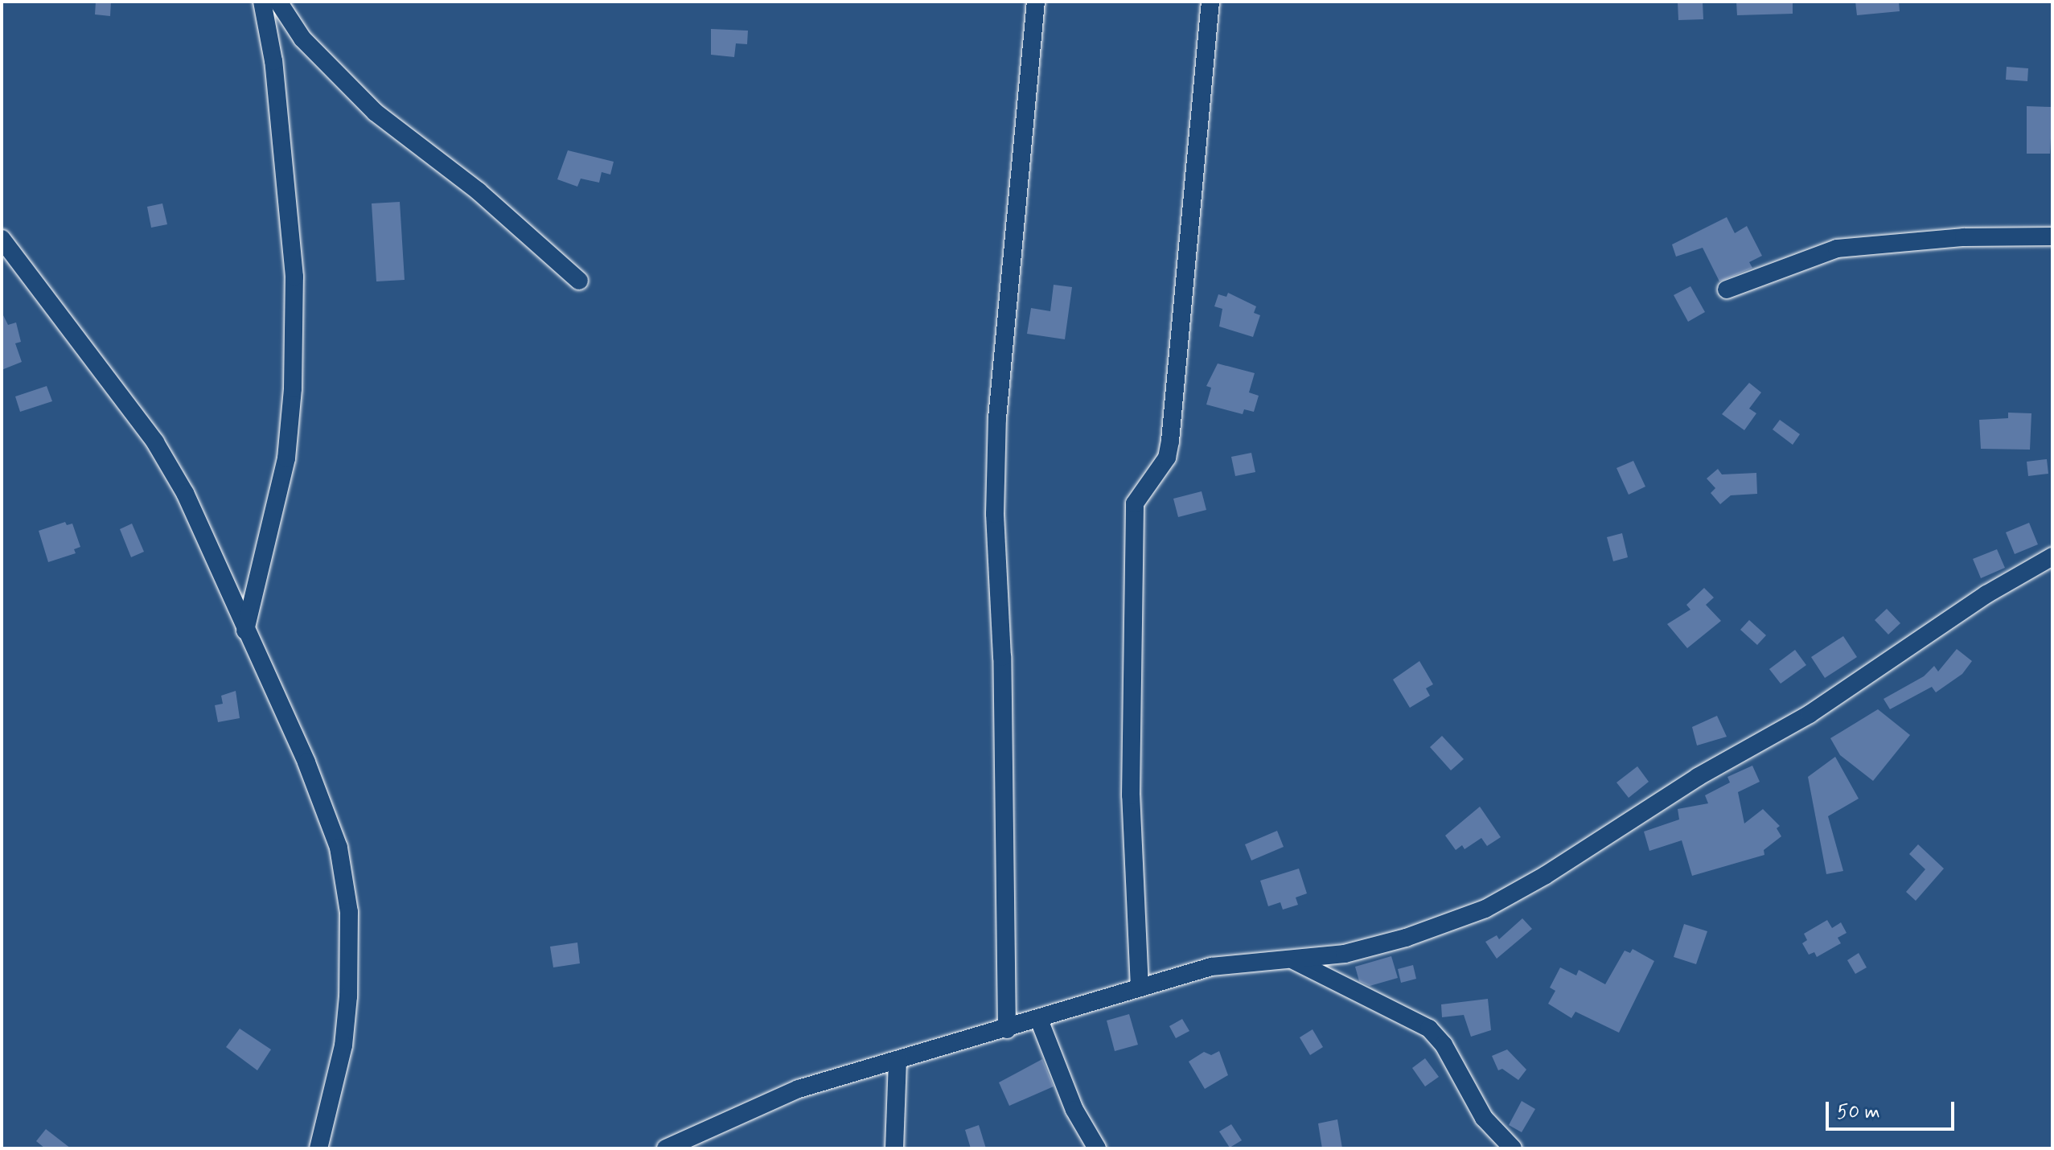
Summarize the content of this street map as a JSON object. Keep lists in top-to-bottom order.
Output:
{
  "scale_bar": "50 m"
}
